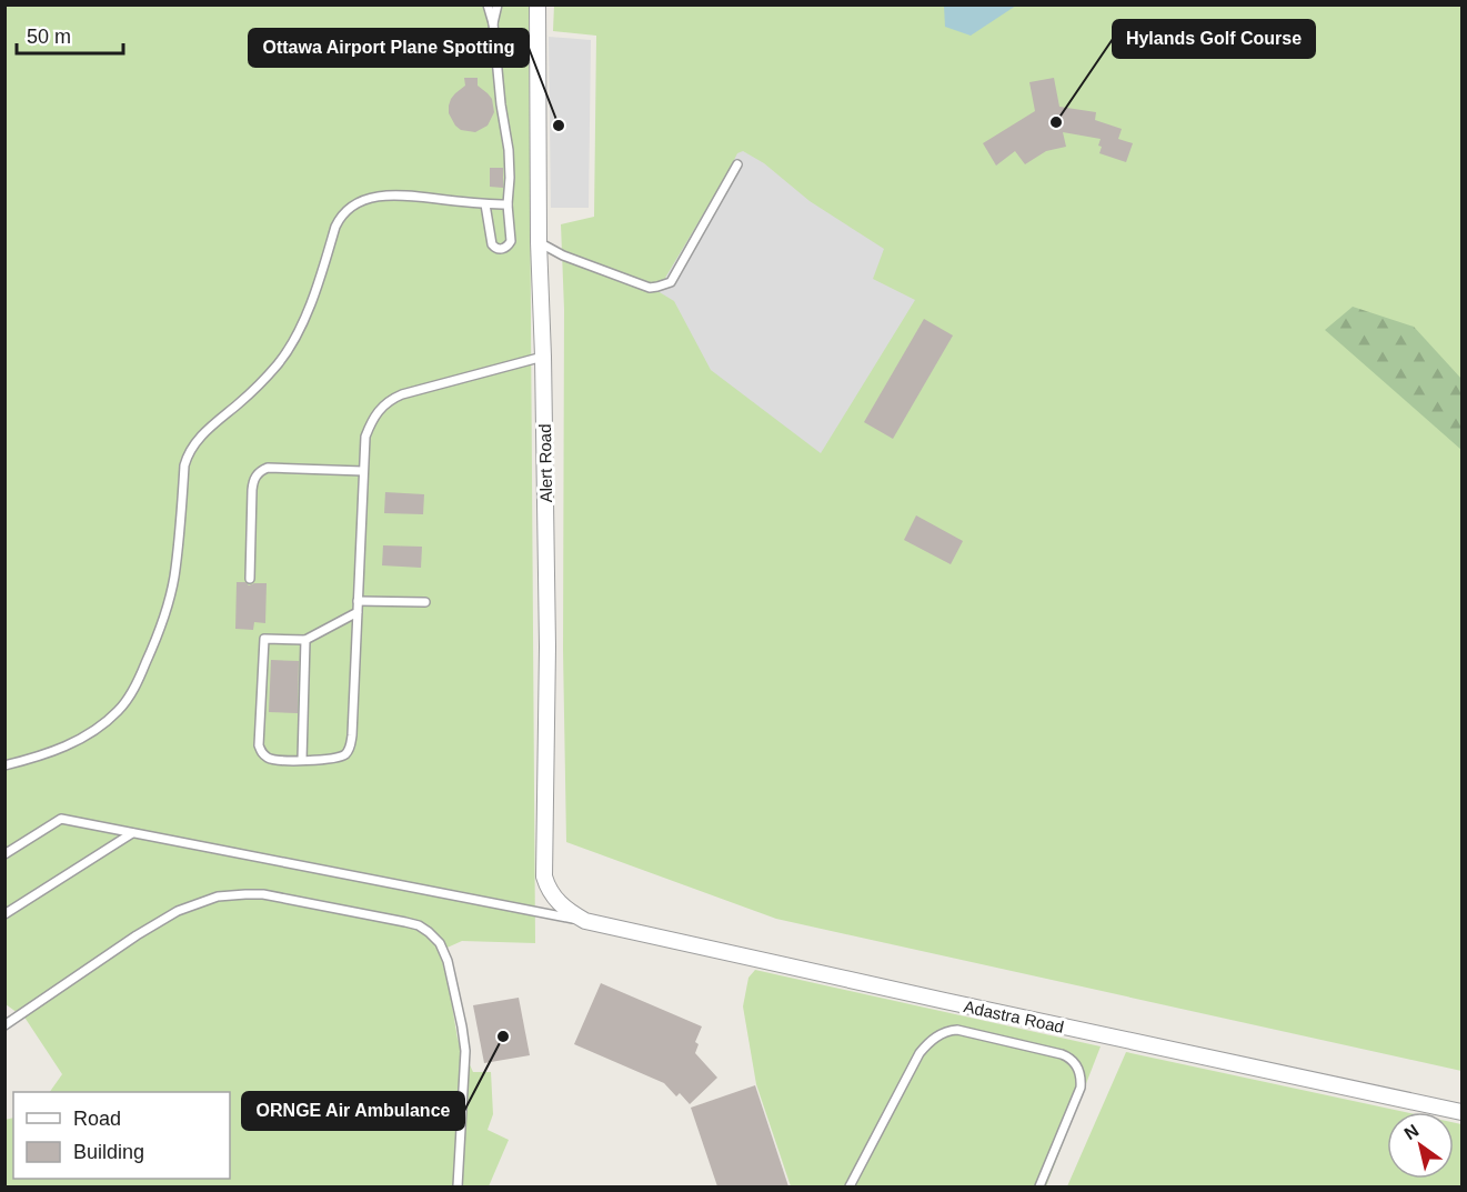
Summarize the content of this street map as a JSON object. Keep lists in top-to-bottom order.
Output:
{
  "streets": {
    "street": ["Alert Road", "Adastra Road"]
  },
  "crossings": [
    ["Alert Road", "Adastra Road"]
  ],
  "places": ["Hylands Golf Course", "Ottawa Airport Plane Spotting", "ORNGE Air Ambulance"],
  "legend": ["Road", "Building"],
  "scale_bar": "50 m",
  "north": "top left"
}
